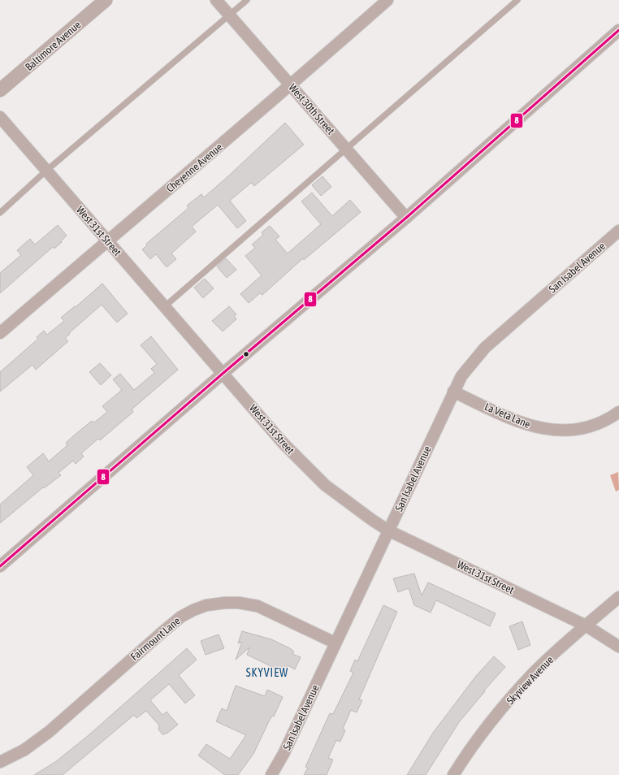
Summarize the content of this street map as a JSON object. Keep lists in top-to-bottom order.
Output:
{
  "streets": {
    "street": [
      "Baltimore Avenue",
      "West 30th Street",
      "Cheyenne Avenue",
      "West 31st Street",
      "San Isabel Avenue",
      "La Veta Lane",
      "Fairmount Lane",
      "Skyview Avenue"
    ]
  },
  "crossings": [
    ["West 30th Street", "Cheyenne Avenue"],
    ["Cheyenne Avenue", "West 31st Street"],
    ["West 31st Street", "San Isabel Avenue"],
    ["West 31st Street", "Skyview Avenue"],
    ["San Isabel Avenue", "La Veta Lane"],
    ["San Isabel Avenue", "Fairmount Lane"]
  ],
  "districts": ["SKYVIEW"],
  "lines": ["transit line 8"]
}
